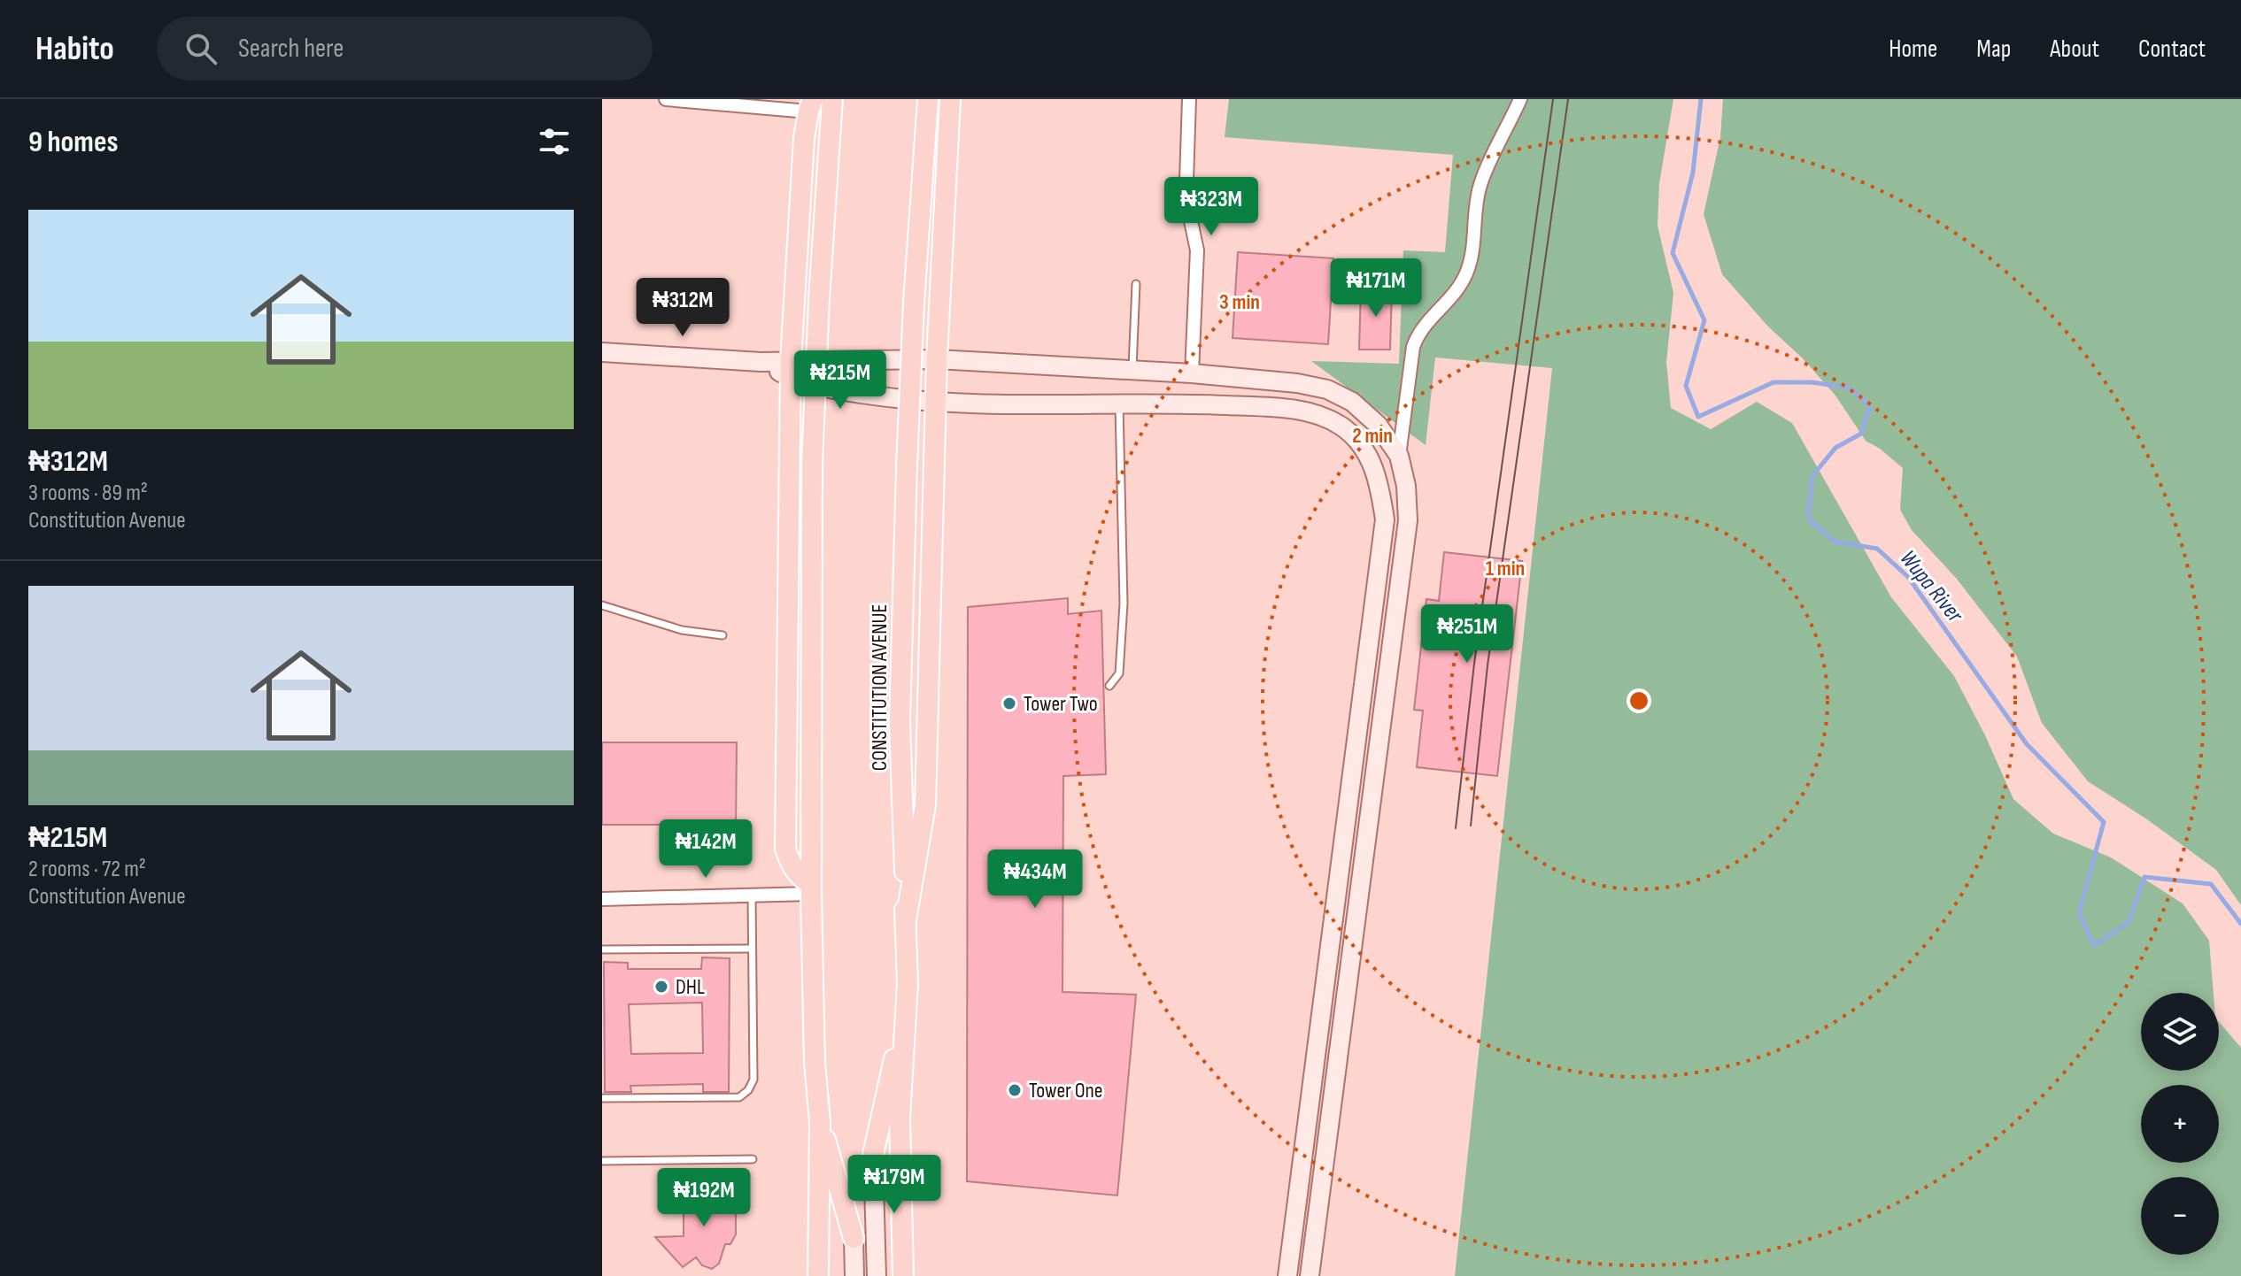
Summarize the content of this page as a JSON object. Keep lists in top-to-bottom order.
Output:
{
  "streets": {
    "main road": ["CONSTITUTION AVENUE"]
  },
  "water": ["Wupa River"],
  "places": ["Tower Two", "DHL", "Tower One"],
  "page": {
    "header": "Habito",
    "search": "Search here",
    "nav": [
      "Home",
      "Map",
      "About",
      "Contact"
    ],
    "heading": "9 homes",
    "price": [
      "₦323M",
      "₦171M",
      "₦312M",
      "₦215M",
      "₦251M",
      "₦142M",
      "₦434M",
      "₦179M",
      "₦192M"
    ],
    "list": [
      {
        "name": "₦312M",
        "note": "3 rooms · 89 m² · Constitution Avenue"
      },
      {
        "name": "₦215M",
        "note": "2 rooms · 72 m² · Constitution Avenue"
      }
    ],
    "map_buttons": ["+", "−"]
  },
  "rings": ["3 min", "2 min", "1 min"]
}
